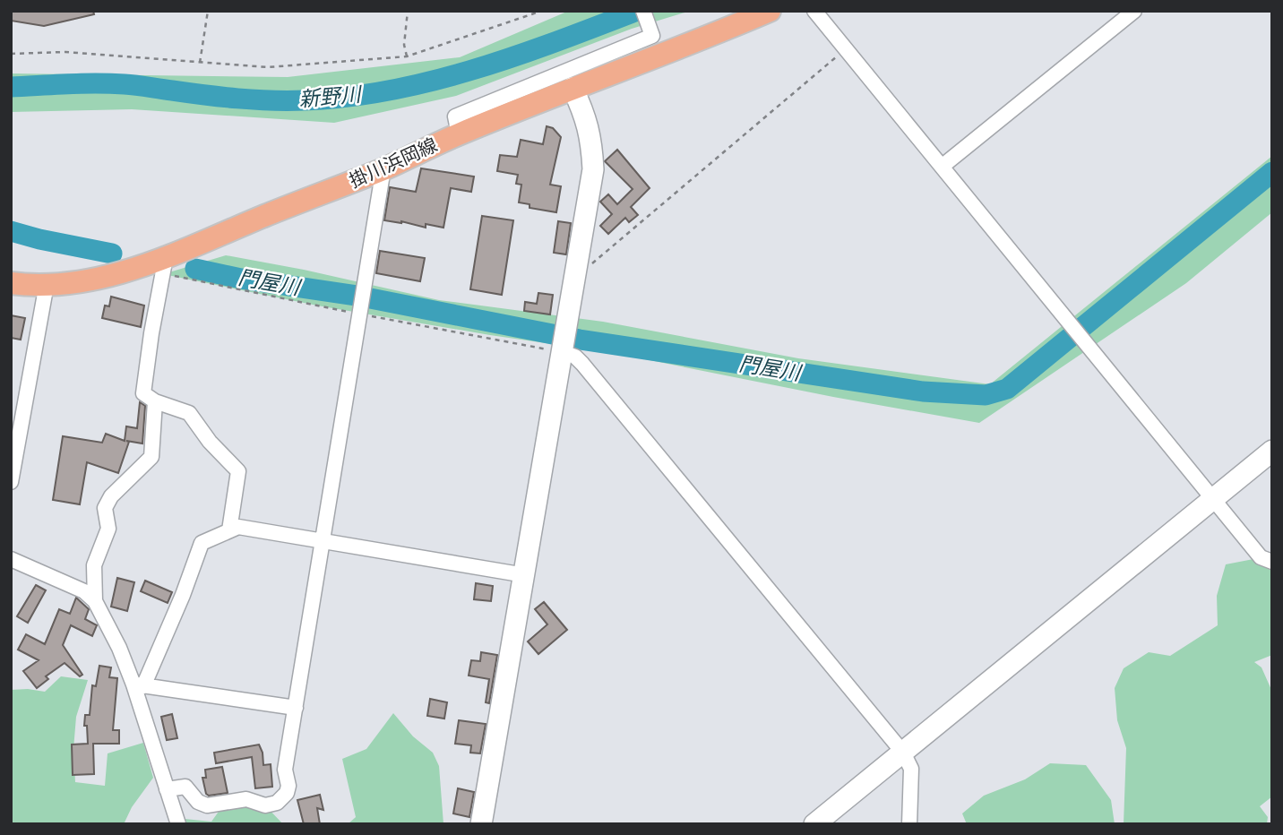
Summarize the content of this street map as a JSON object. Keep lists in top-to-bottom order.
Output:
{
  "streets": {
    "main road": ["掛川浜岡線"]
  },
  "water": ["新野川", "門屋川"]
}
